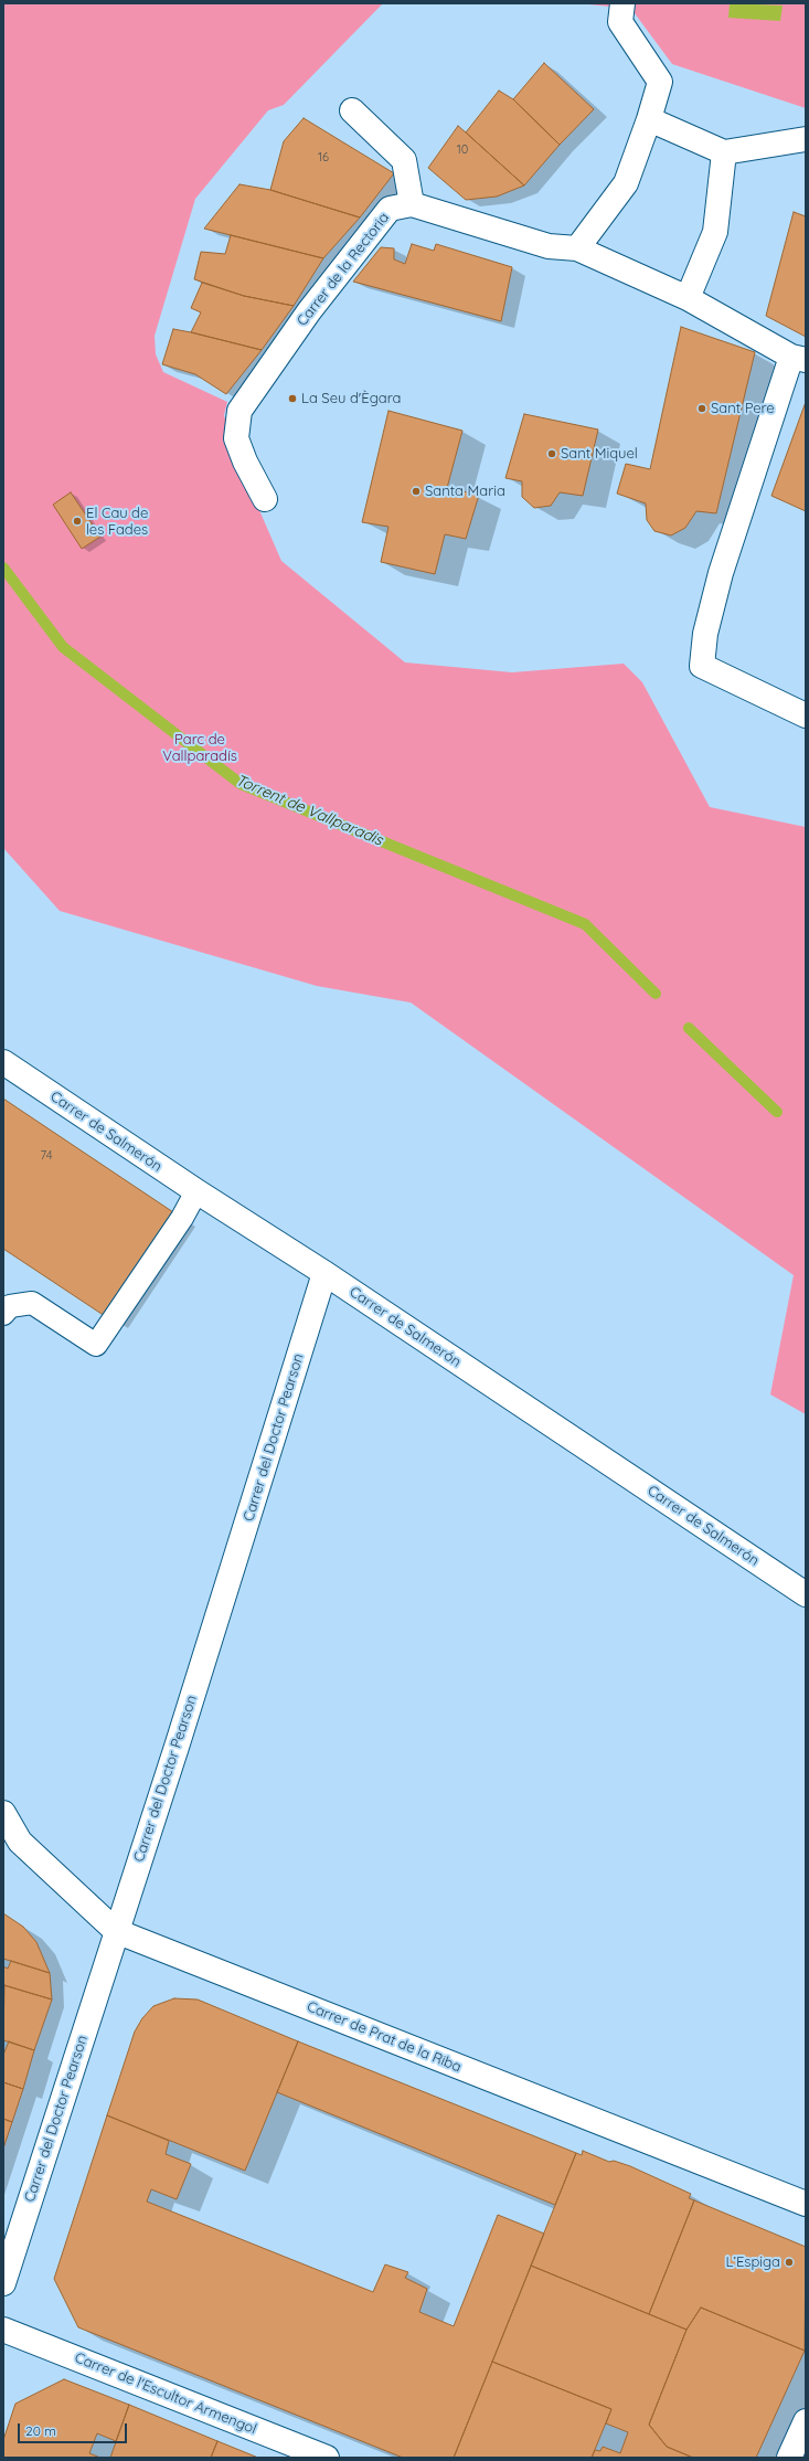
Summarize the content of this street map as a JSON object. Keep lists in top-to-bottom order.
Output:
{
  "streets": {
    "street": [
      "Carrer de la Rectoria",
      "Carrer de Salmerón",
      "Carrer del Doctor Pearson",
      "Carrer de Prat de la Riba",
      "Carrer de l'Escultor Armengol"
    ]
  },
  "crossings": [
    ["Carrer de Salmerón", "Carrer del Doctor Pearson"],
    ["Carrer del Doctor Pearson", "Carrer de Prat de la Riba"]
  ],
  "water": ["Torrent de Vallparadis"],
  "parks": ["Parc de Vallparadís"],
  "places": [
    "La Seu d'Ègara",
    "Sant Pere",
    "Sant Miquel",
    "Santa Maria",
    "El Cau de les Fades",
    "L’Espiga"
  ],
  "house_numbers": ["10", "16", "74"],
  "scale_bar": "20 m"
}
